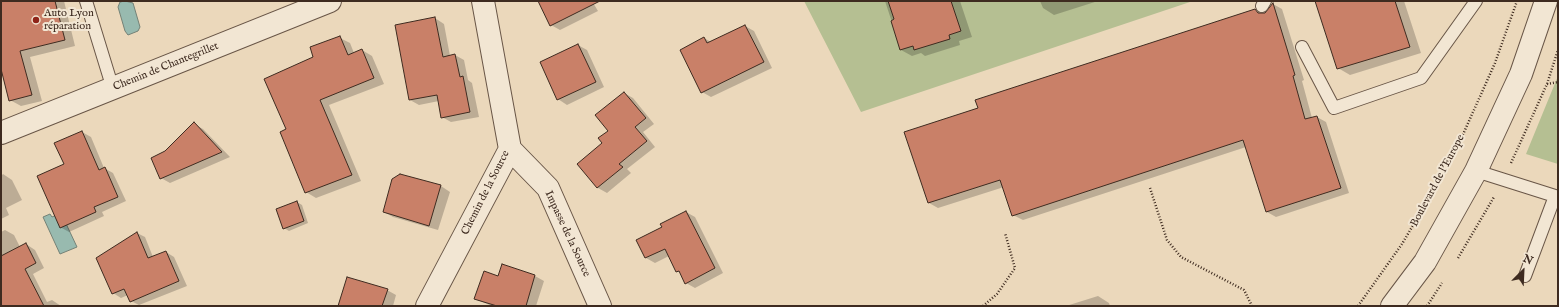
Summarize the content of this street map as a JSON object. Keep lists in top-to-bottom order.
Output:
{
  "streets": {
    "street": ["Chemin de Chantegrillet", "Chemin de la Source", "Impasse de la Source"],
    "path": ["Boulevard de l'Europe"]
  },
  "crossings": [
    ["Chemin de la Source", "Impasse de la Source"]
  ],
  "places": ["Auto Lyon réparation"],
  "north": "top right"
}
